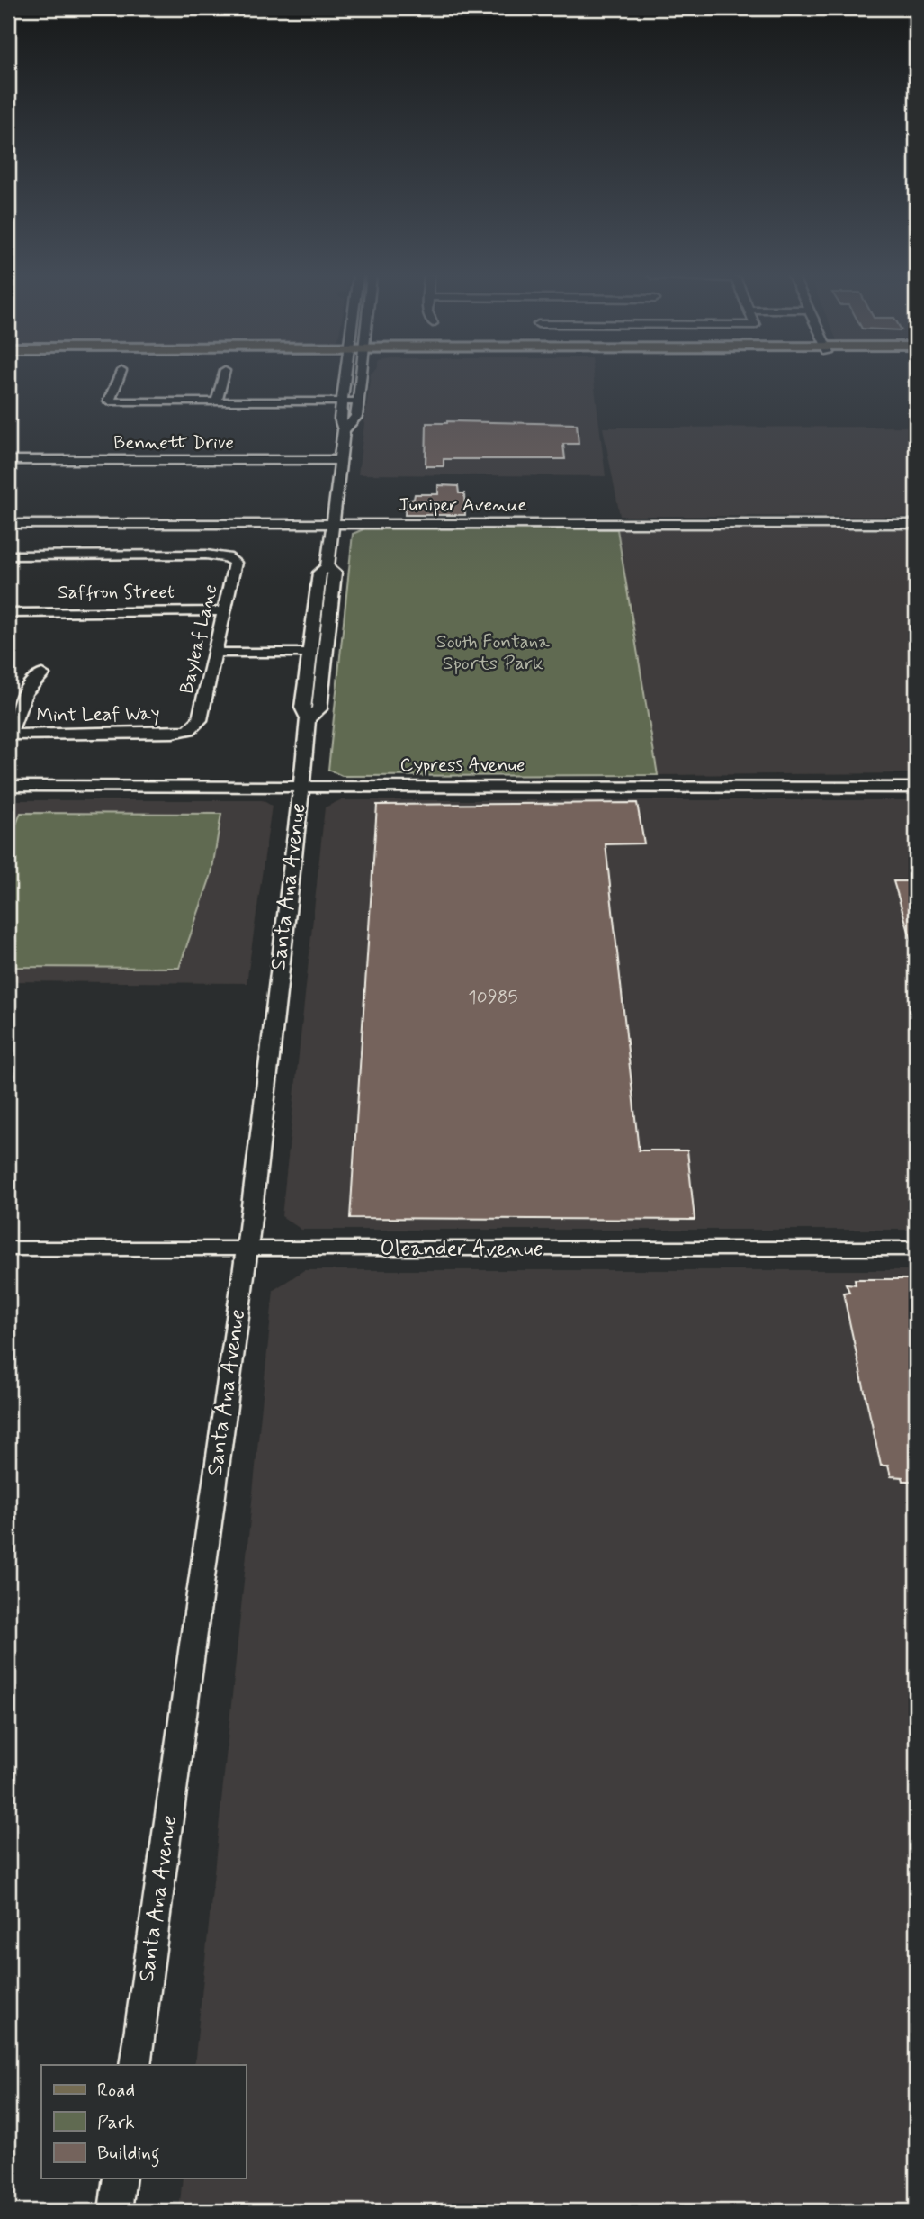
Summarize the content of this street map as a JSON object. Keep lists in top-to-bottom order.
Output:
{
  "streets": {
    "street": [
      "Bennett Drive",
      "Juniper Avenue",
      "Saffron Street",
      "Bayleaf Lane",
      "Mint Leaf Way",
      "Cypress Avenue",
      "Santa Ana Avenue",
      "Oleander Avenue"
    ]
  },
  "crossings": [
    ["Bennett Drive", "Santa Ana Avenue"],
    ["Juniper Avenue", "Santa Ana Avenue"],
    ["Saffron Street", "Bayleaf Lane"],
    ["Bayleaf Lane", "Mint Leaf Way"],
    ["Cypress Avenue", "Santa Ana Avenue"],
    ["Santa Ana Avenue", "Oleander Avenue"]
  ],
  "parks": ["South Fontana Sports Park"],
  "house_numbers": ["10985"],
  "legend": ["Road", "Park", "Building"]
}
